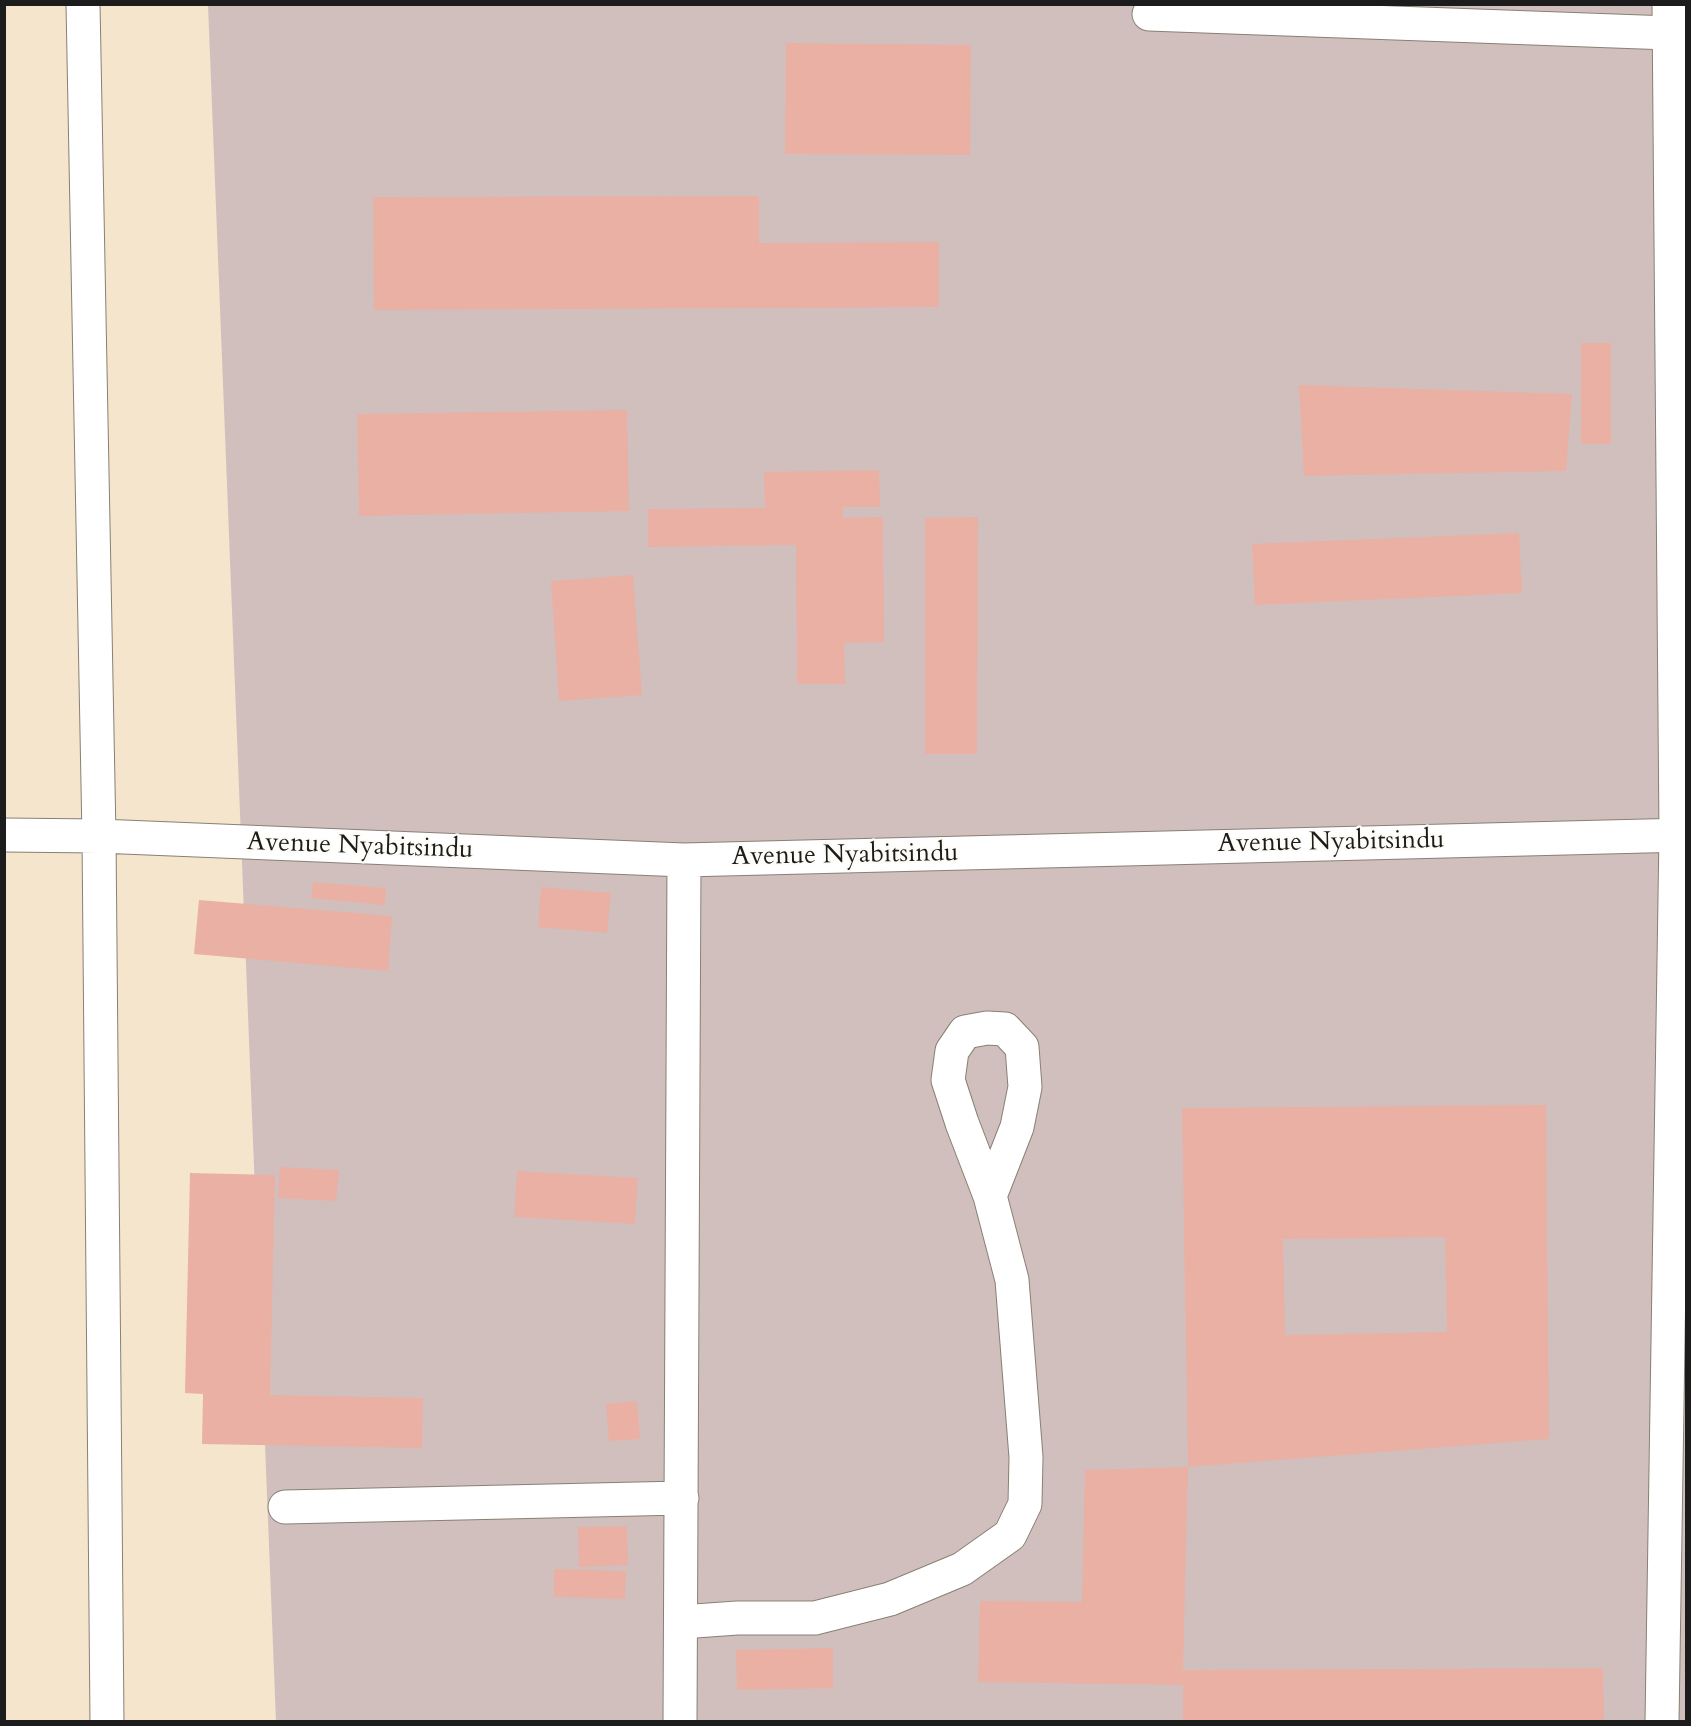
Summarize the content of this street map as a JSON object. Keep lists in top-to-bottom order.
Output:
{
  "streets": {
    "street": ["Avenue Nyabitsindu"]
  }
}
